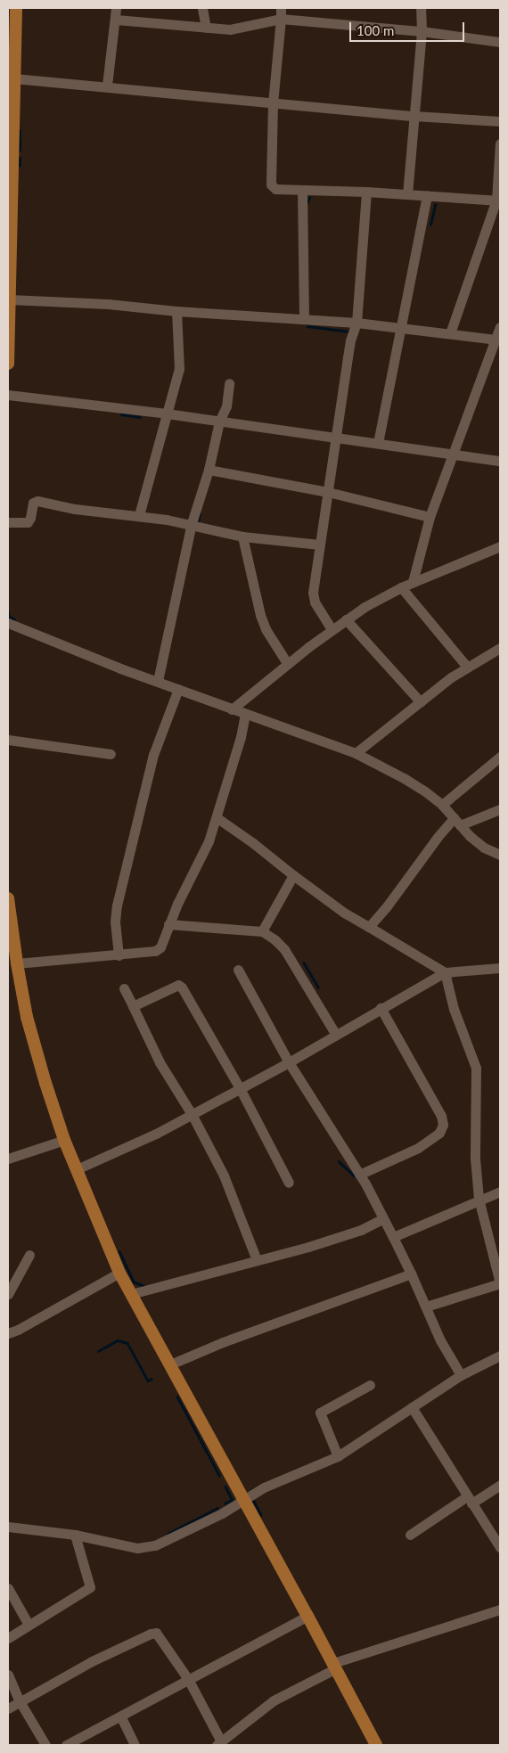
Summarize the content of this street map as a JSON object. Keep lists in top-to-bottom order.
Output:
{
  "scale_bar": "100 m"
}
